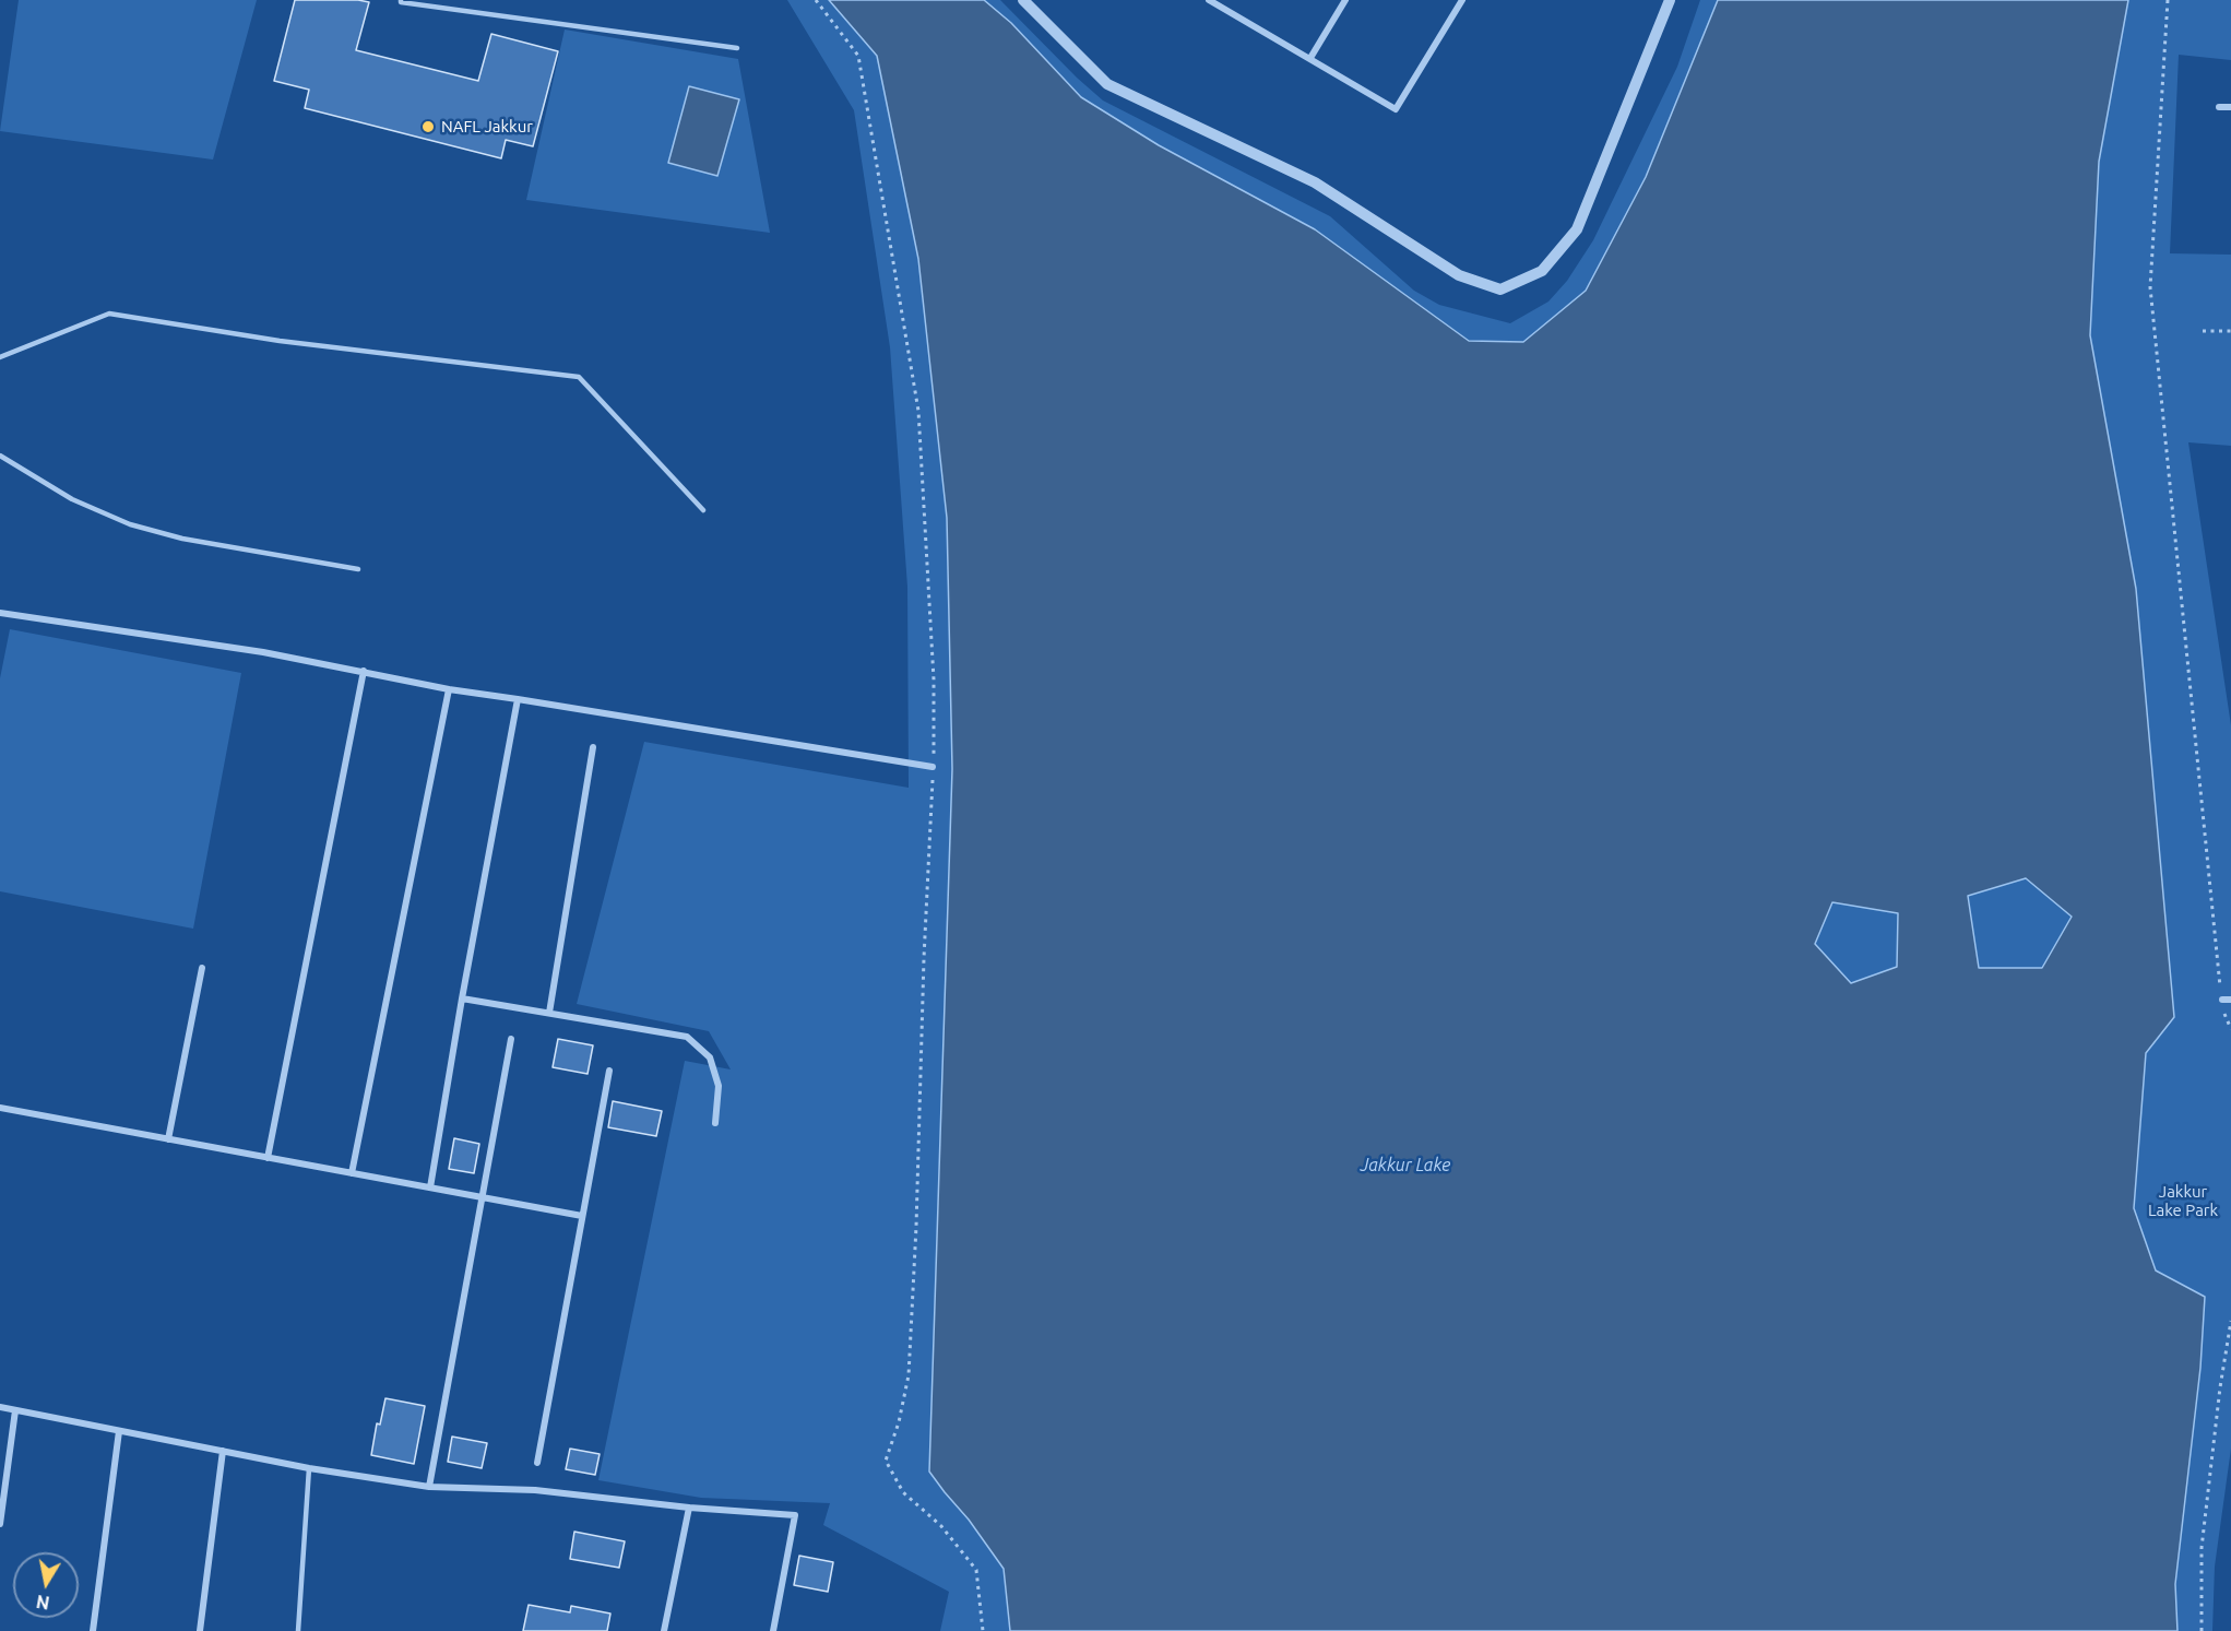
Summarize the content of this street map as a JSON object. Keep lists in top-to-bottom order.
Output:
{
  "water": ["Jakkur Lake"],
  "parks": ["Jakkur Lake Park"],
  "places": ["NAFL Jakkur"],
  "north": "bottom"
}
